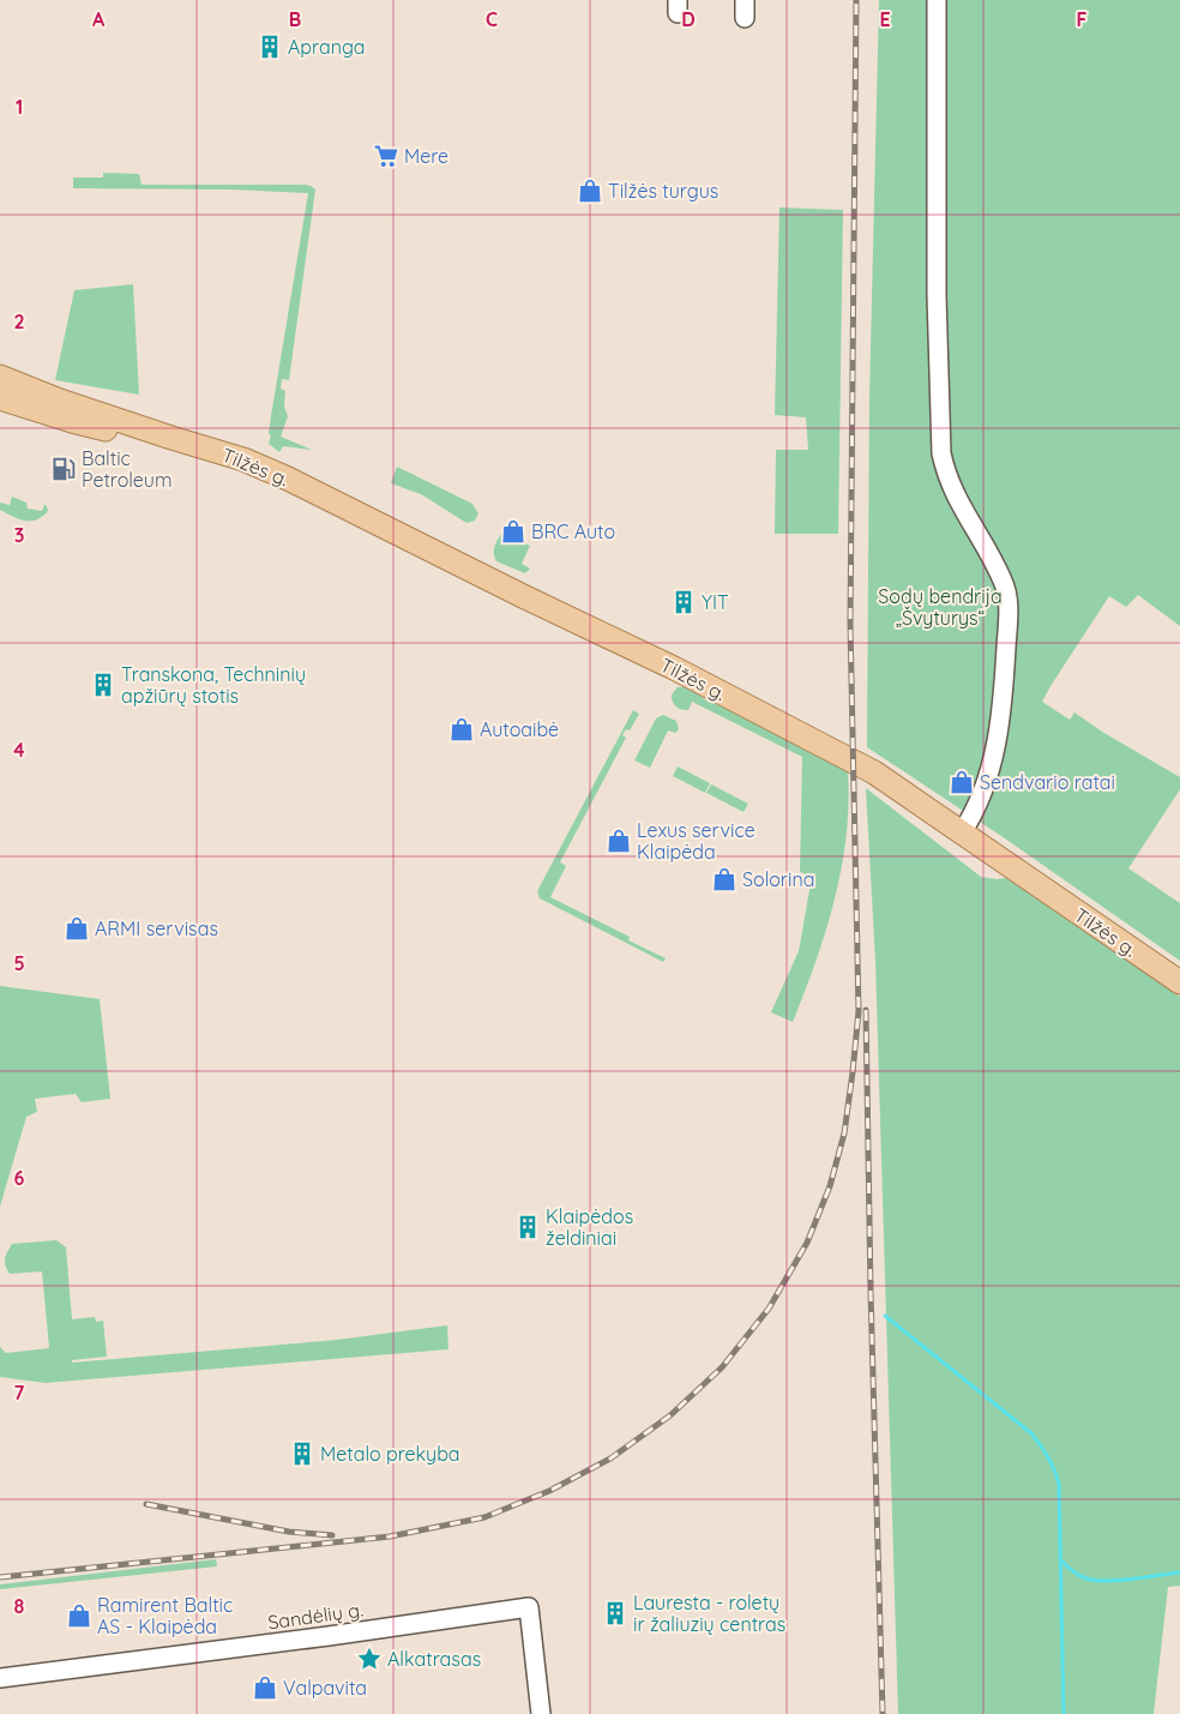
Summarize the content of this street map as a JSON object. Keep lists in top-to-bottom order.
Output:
{
  "streets": {
    "main road": ["Tilžės g."],
    "street": ["Sandėlių g."]
  },
  "parks": ["Sodų bendrija „Švyturys“"],
  "places": {
    "building": [
      "Apranga",
      "YIT",
      "Transkona, Techninių apžiūrų stotis",
      "Klaipėdos želdiniai",
      "Metalo prekyba",
      "Lauresta - roletų ir žaliuzių centras"
    ],
    "supermarket": ["Mere"],
    "shop": [
      "Tilžės turgus",
      "BRC Auto",
      "Autoaibė",
      "Sendvario ratai",
      "Lexus service Klaipėda",
      "Solorina",
      "ARMI servisas",
      "Ramirent Baltic AS - Klaipėda",
      "Valpavita"
    ],
    "fuel station": ["Baltic Petroleum"],
    "place": ["Alkatrasas"]
  },
  "grid": {
    "columns": [
      "A",
      "B",
      "C",
      "D",
      "E",
      "F"
    ],
    "rows": [
      "1",
      "2",
      "3",
      "4",
      "5",
      "6",
      "7",
      "8"
    ]
  }
}
